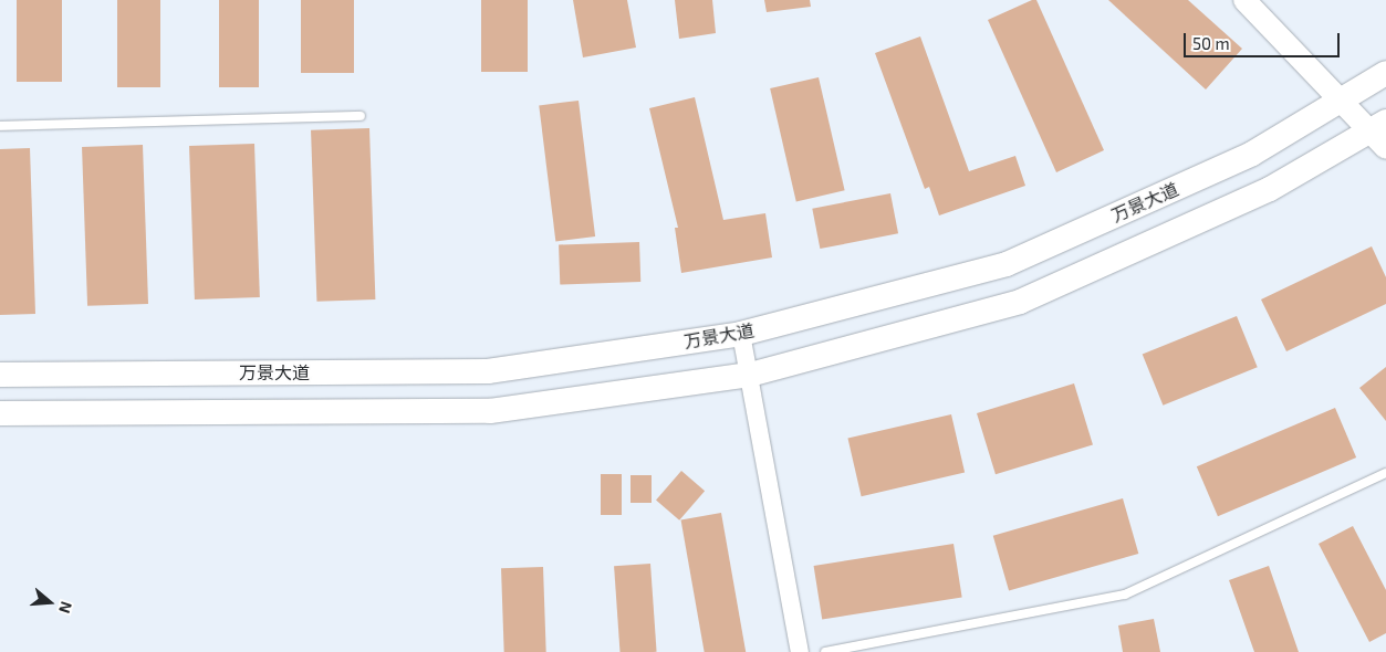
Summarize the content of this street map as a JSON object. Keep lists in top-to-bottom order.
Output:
{
  "streets": {
    "main road": ["万景大道"]
  },
  "scale_bar": "50 m",
  "north": "right"
}
